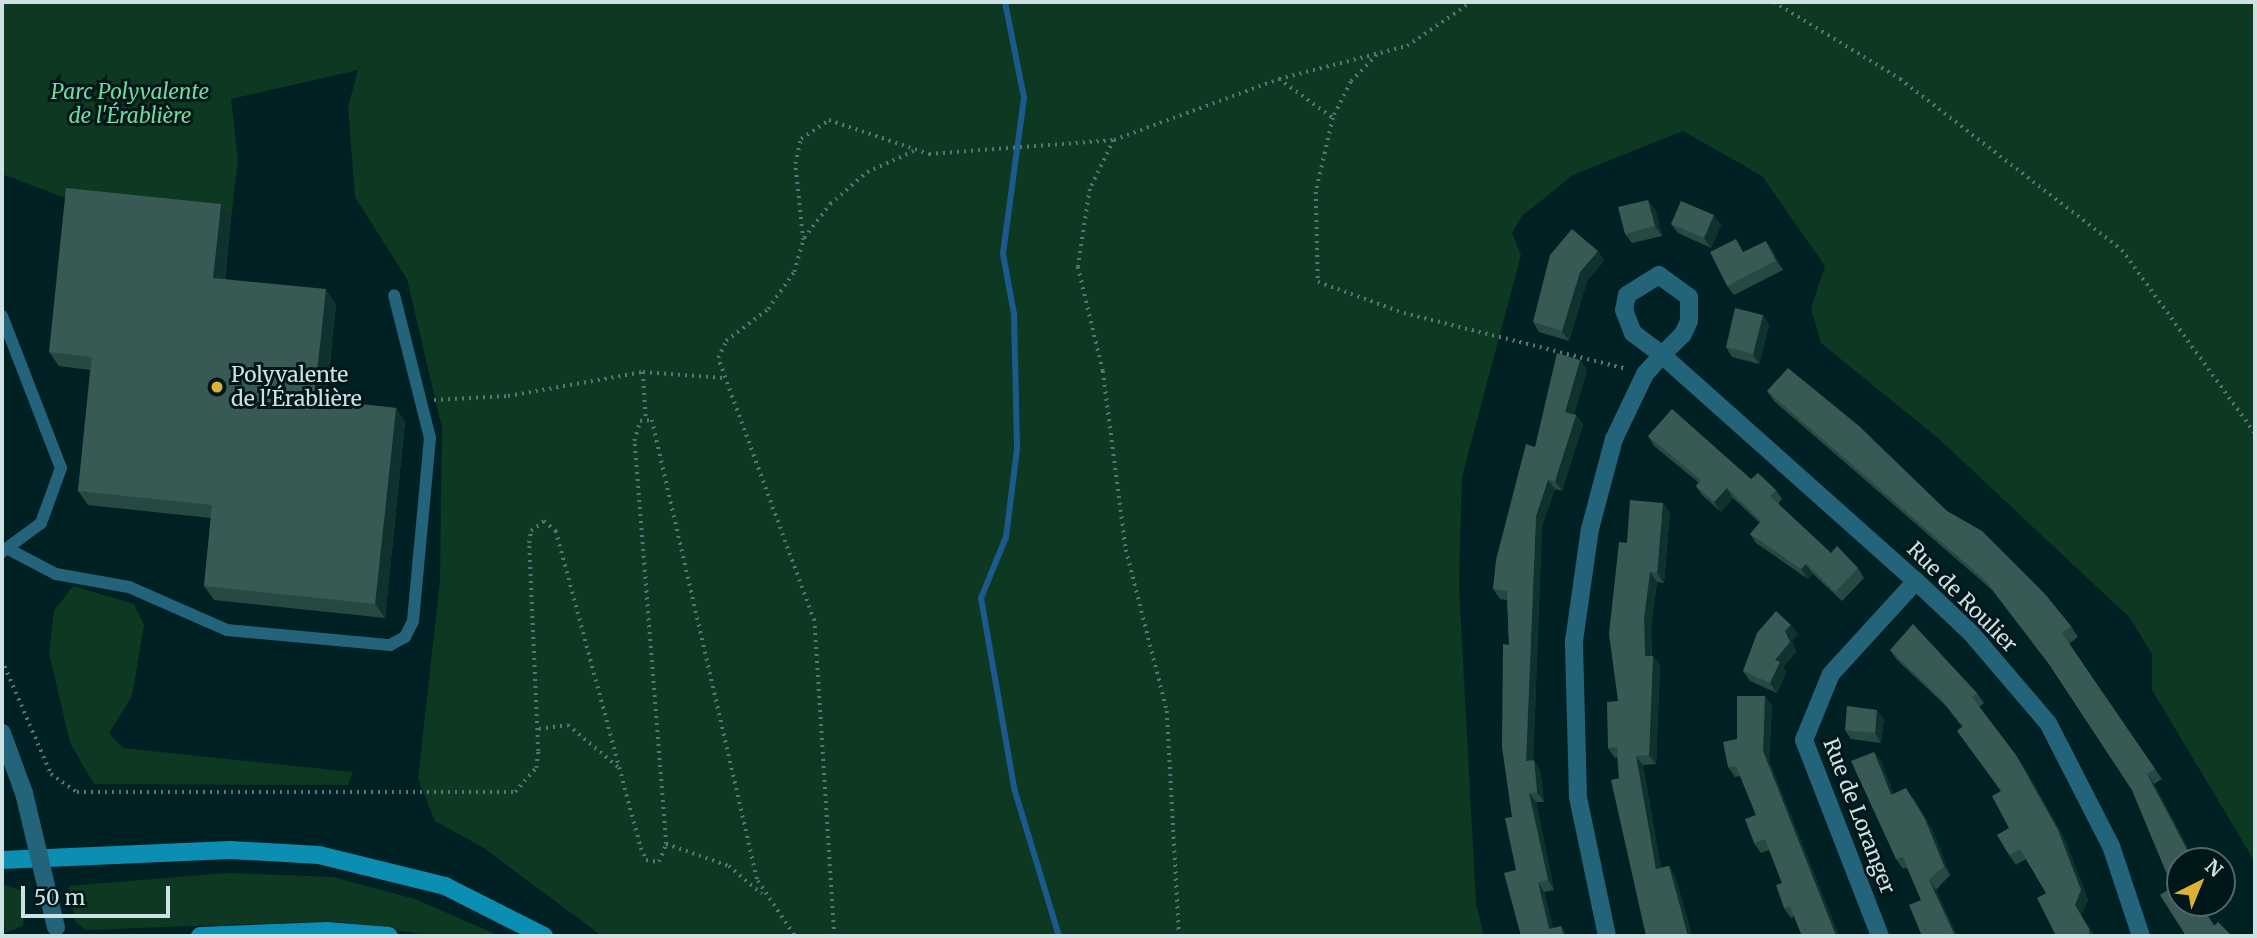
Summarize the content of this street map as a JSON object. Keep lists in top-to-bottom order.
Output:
{
  "streets": {
    "street": ["Rue de Roulier", "Rue de Loranger"]
  },
  "crossings": [
    ["Rue de Roulier", "Rue de Loranger"]
  ],
  "parks": ["Parc Polyvalente de l'Érablière"],
  "places": ["Polyvalente de l'Érablière"],
  "scale_bar": "50 m",
  "north": "top right"
}
